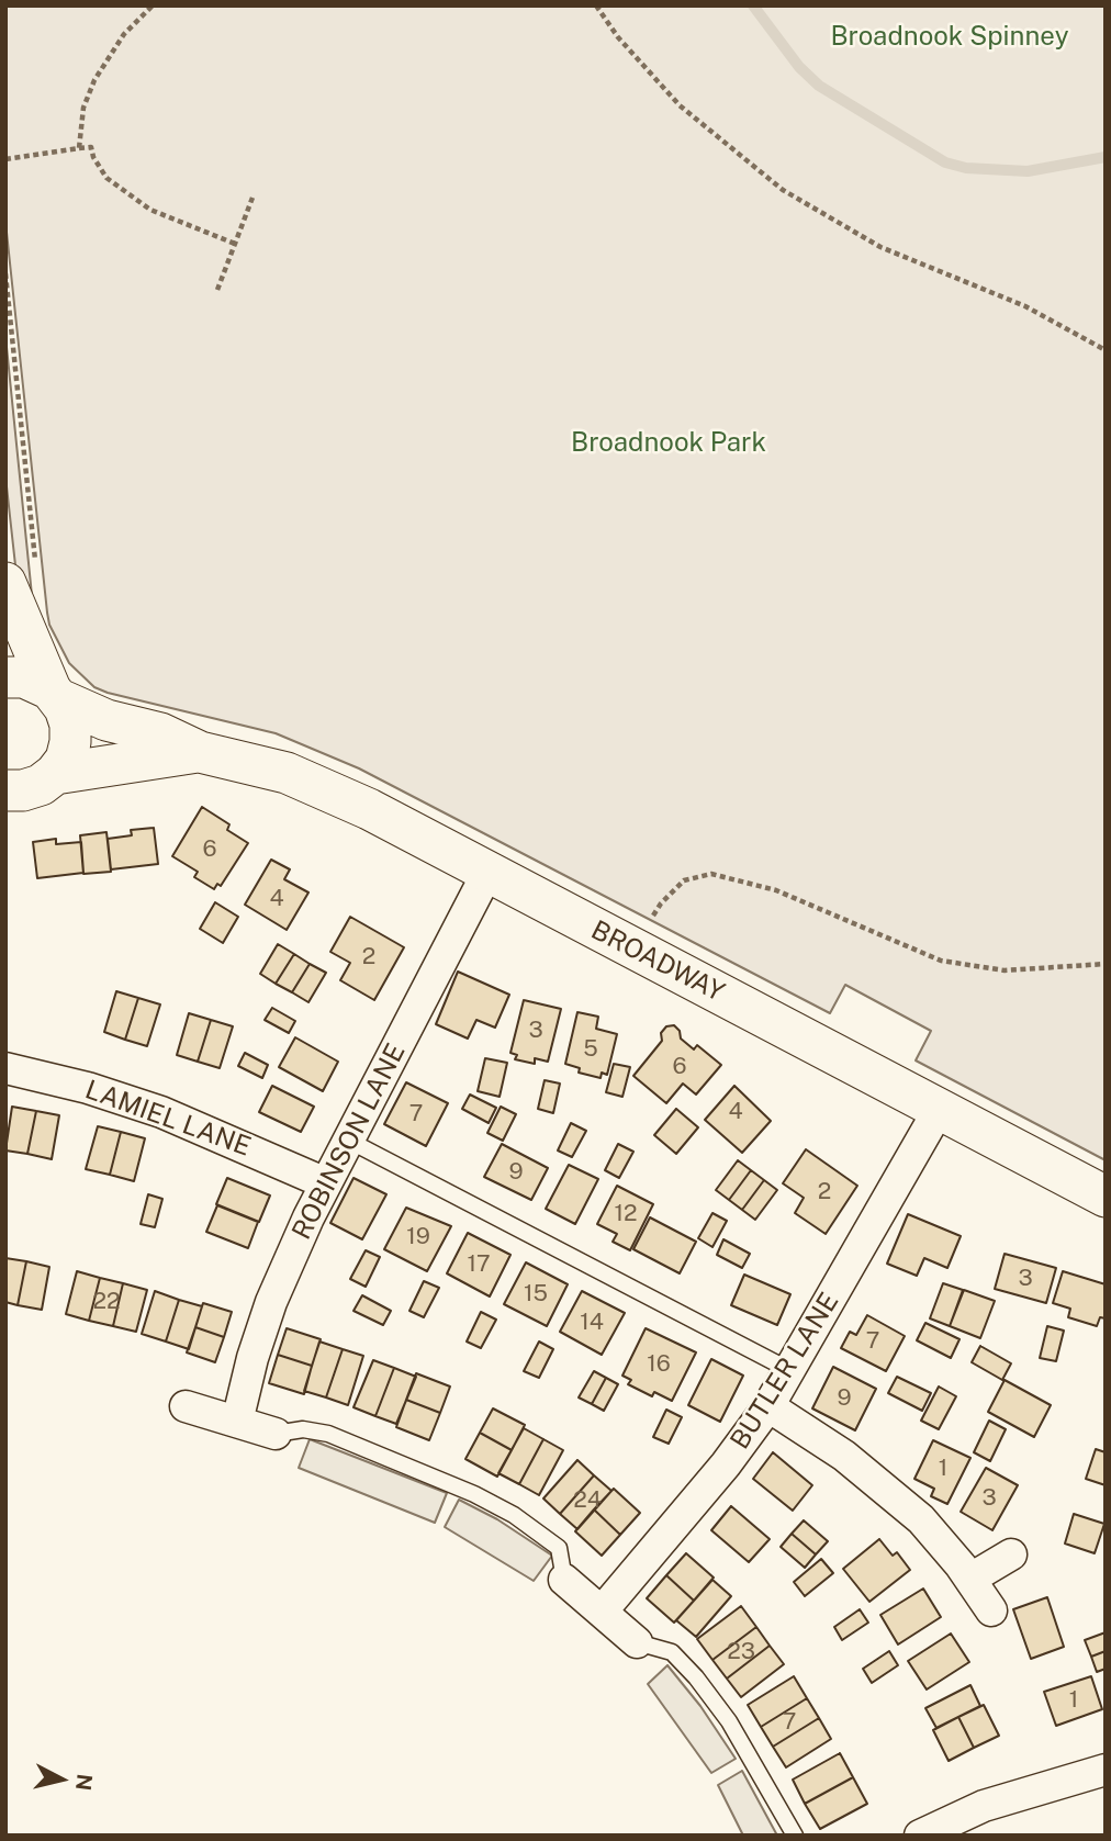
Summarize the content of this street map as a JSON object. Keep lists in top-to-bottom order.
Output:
{
  "streets": {
    "street": [
      "BROADWAY",
      "LAMIEL LANE",
      "ROBINSON LANE",
      "BUTLER LANE"
    ]
  },
  "crossings": [
    ["BROADWAY", "ROBINSON LANE"],
    ["BROADWAY", "BUTLER LANE"],
    ["LAMIEL LANE", "ROBINSON LANE"]
  ],
  "parks": ["Broadnook Spinney", "Broadnook Park"],
  "house_numbers": [
    "6",
    "4",
    "2",
    "3",
    "5",
    "6",
    "4",
    "7",
    "9",
    "2",
    "12",
    "19",
    "17",
    "3",
    "15",
    "22",
    "14",
    "7",
    "16",
    "9",
    "1",
    "3",
    "24",
    "23",
    "1",
    "7"
  ],
  "north": "right"
}
